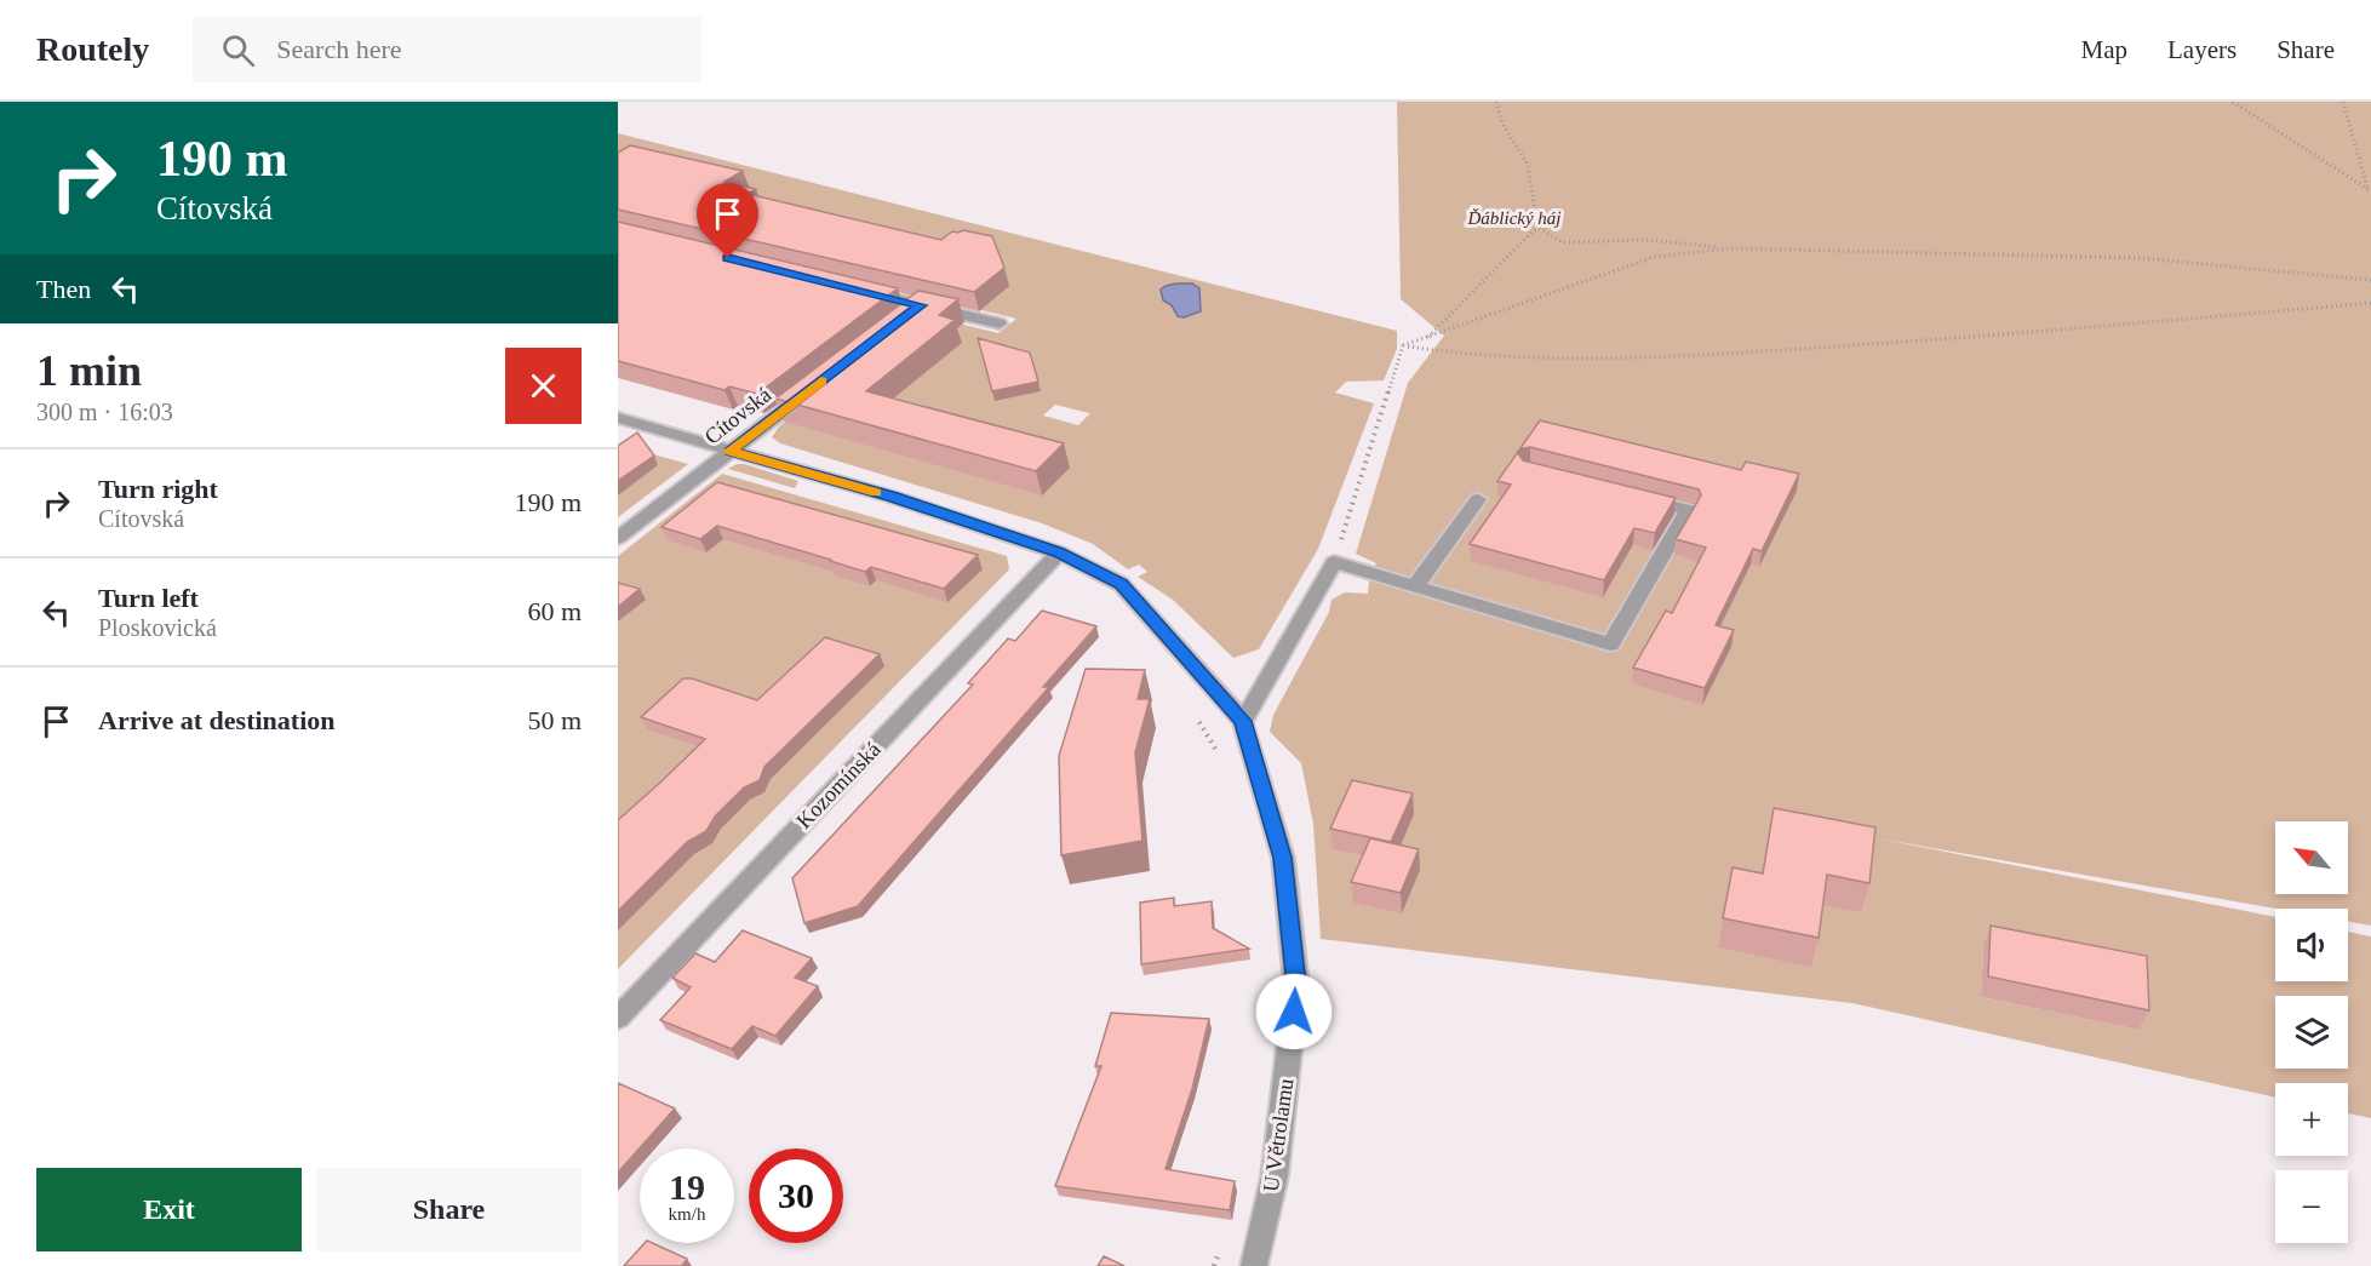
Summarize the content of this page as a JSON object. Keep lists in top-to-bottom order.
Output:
{
  "streets": {
    "street": ["Cítovská", "Kozomínská", "U Větrolamu"]
  },
  "crossings": [
    ["Cítovská", "U Větrolamu"],
    ["Kozomínská", "U Větrolamu"]
  ],
  "parks": ["Ďáblický háj"],
  "north": "top left",
  "page": {
    "header": "Routely",
    "search": "Search here",
    "nav": ["Map", "Layers", "Share"],
    "turn": ["190 m", "Cítovská"],
    "then": "Then",
    "heading": ["1 min", "300 m · 16:03"],
    "list": [
      {
        "name": "Turn right",
        "note": "Cítovská",
        "value": "190 m"
      },
      {
        "name": "Turn left",
        "note": "Ploskovická",
        "value": "60 m"
      },
      {
        "name": "Arrive at destination",
        "value": "50 m"
      }
    ],
    "map_buttons": ["+", "−"],
    "speed": "19 km/h",
    "limit": "30",
    "buttons": ["Exit", "Share"]
  }
}
